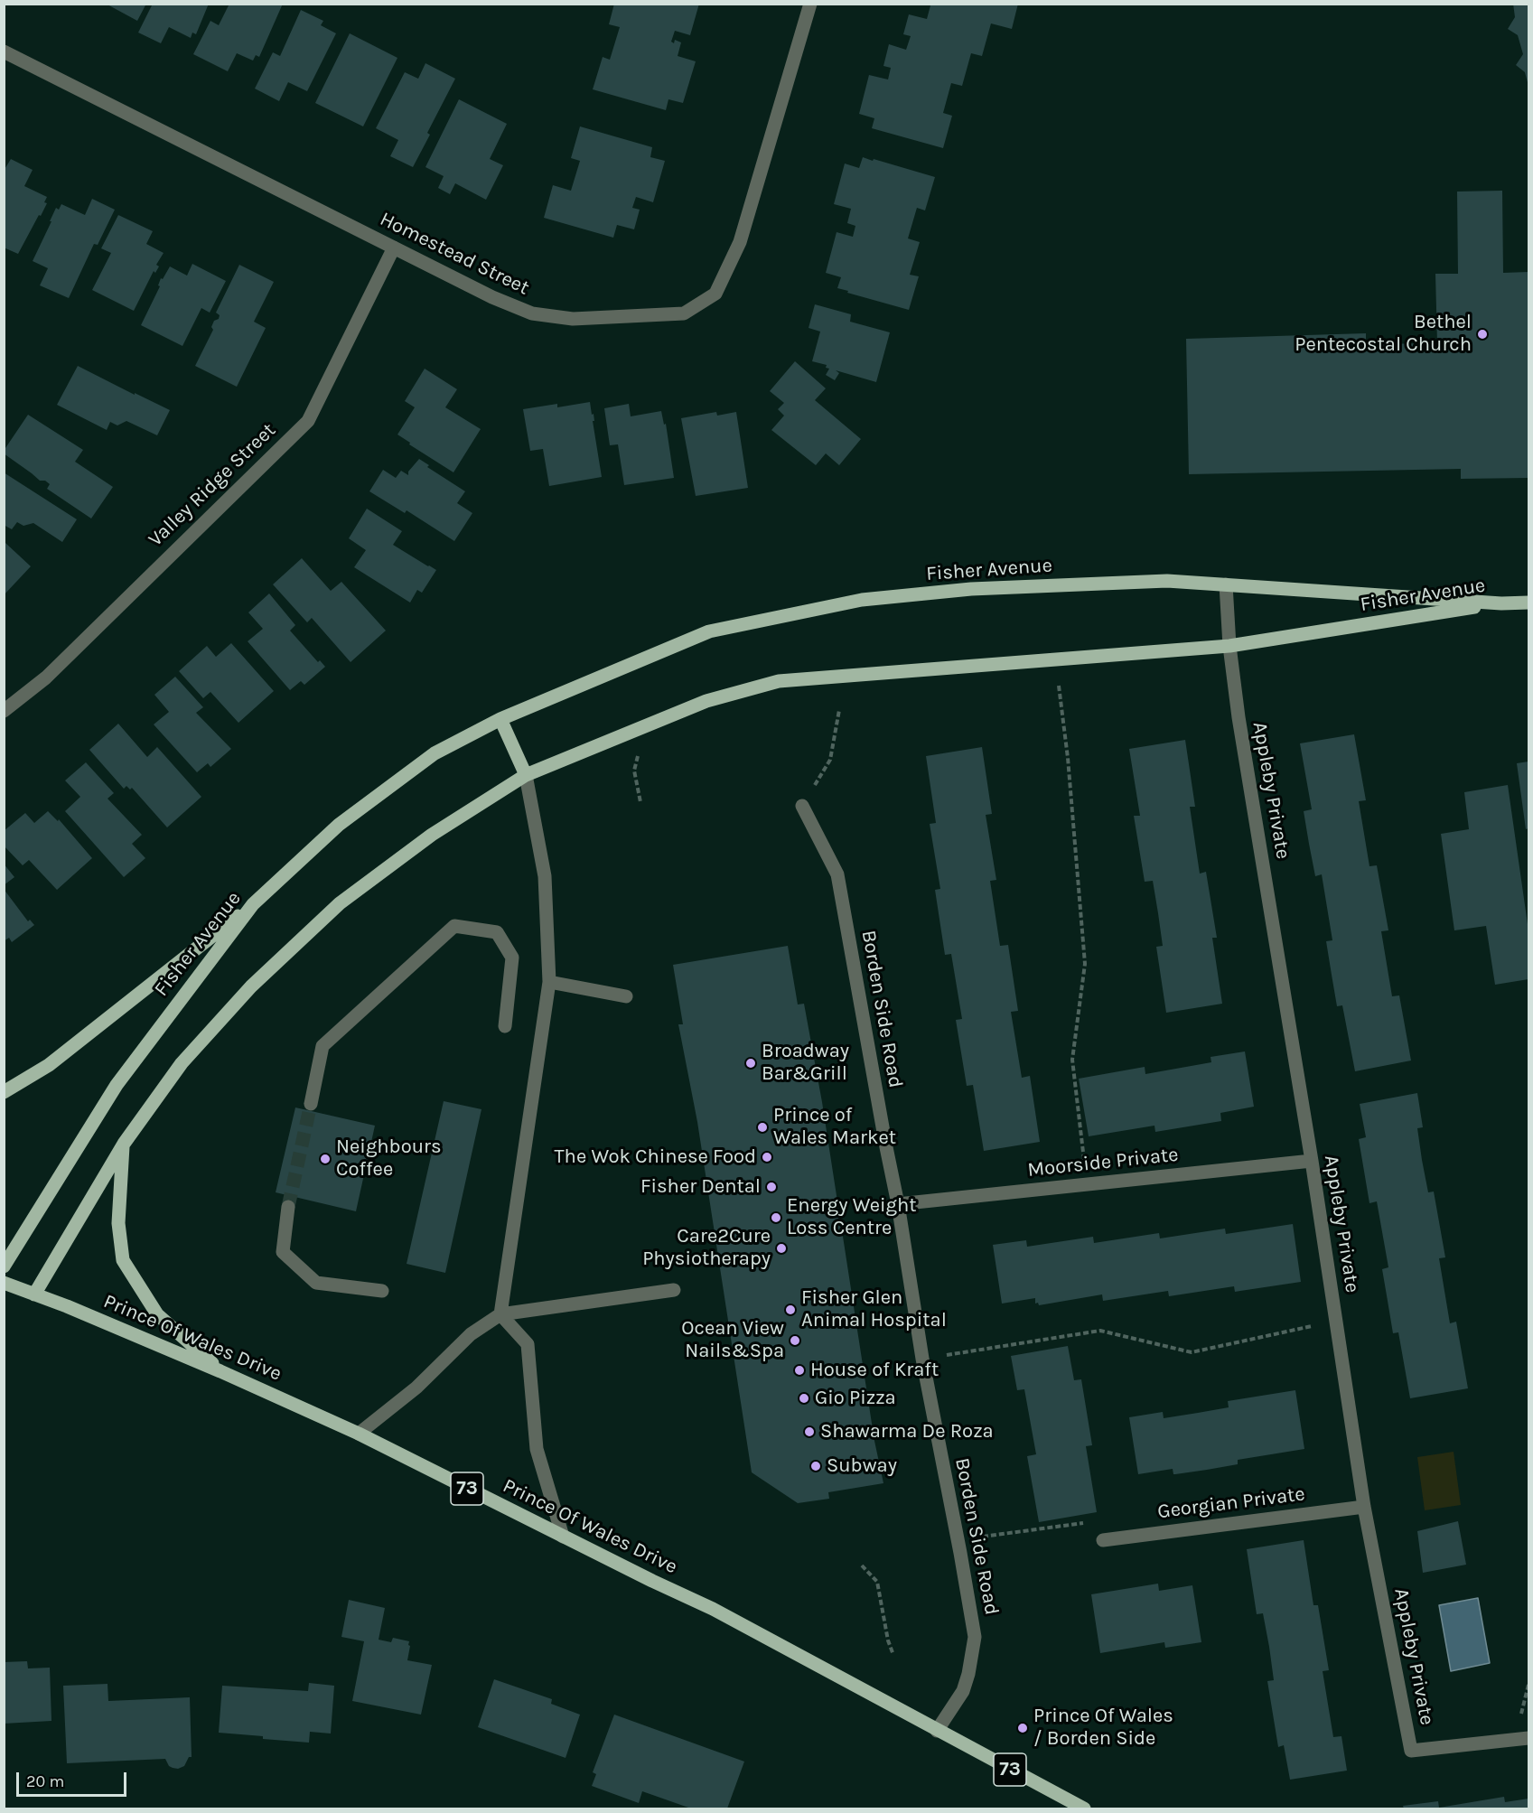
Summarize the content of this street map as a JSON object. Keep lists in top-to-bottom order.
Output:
{
  "streets": {
    "main road": ["Fisher Avenue", "Prince Of Wales Drive", "73"],
    "street": [
      "Homestead Street",
      "Valley Ridge Street",
      "Appleby Private",
      "Borden Side Road",
      "Moorside Private",
      "Georgian Private"
    ]
  },
  "crossings": [
    ["Homestead Street", "Valley Ridge Street"],
    ["Fisher Avenue", "Appleby Private"],
    ["Fisher Avenue", "Prince Of Wales Drive"],
    ["Appleby Private", "Moorside Private"],
    ["Appleby Private", "Georgian Private"],
    ["Borden Side Road", "Moorside Private"],
    ["Borden Side Road", "Prince Of Wales Drive"]
  ],
  "places": [
    "Bethel Pentecostal Church",
    "Broadway Bar&Grill",
    "Prince of Wales Market",
    "The Wok Chinese Food",
    "Neighbours Coffee",
    "Fisher Dental",
    "Energy Weight Loss Centre",
    "Care2Cure Physiotherapy",
    "Fisher Glen Animal Hospital",
    "Ocean View Nails&Spa",
    "House of Kraft",
    "Gio Pizza",
    "Shawarma De Roza",
    "Subway",
    "Prince Of Wales / Borden Side"
  ],
  "scale_bar": "20 m"
}
